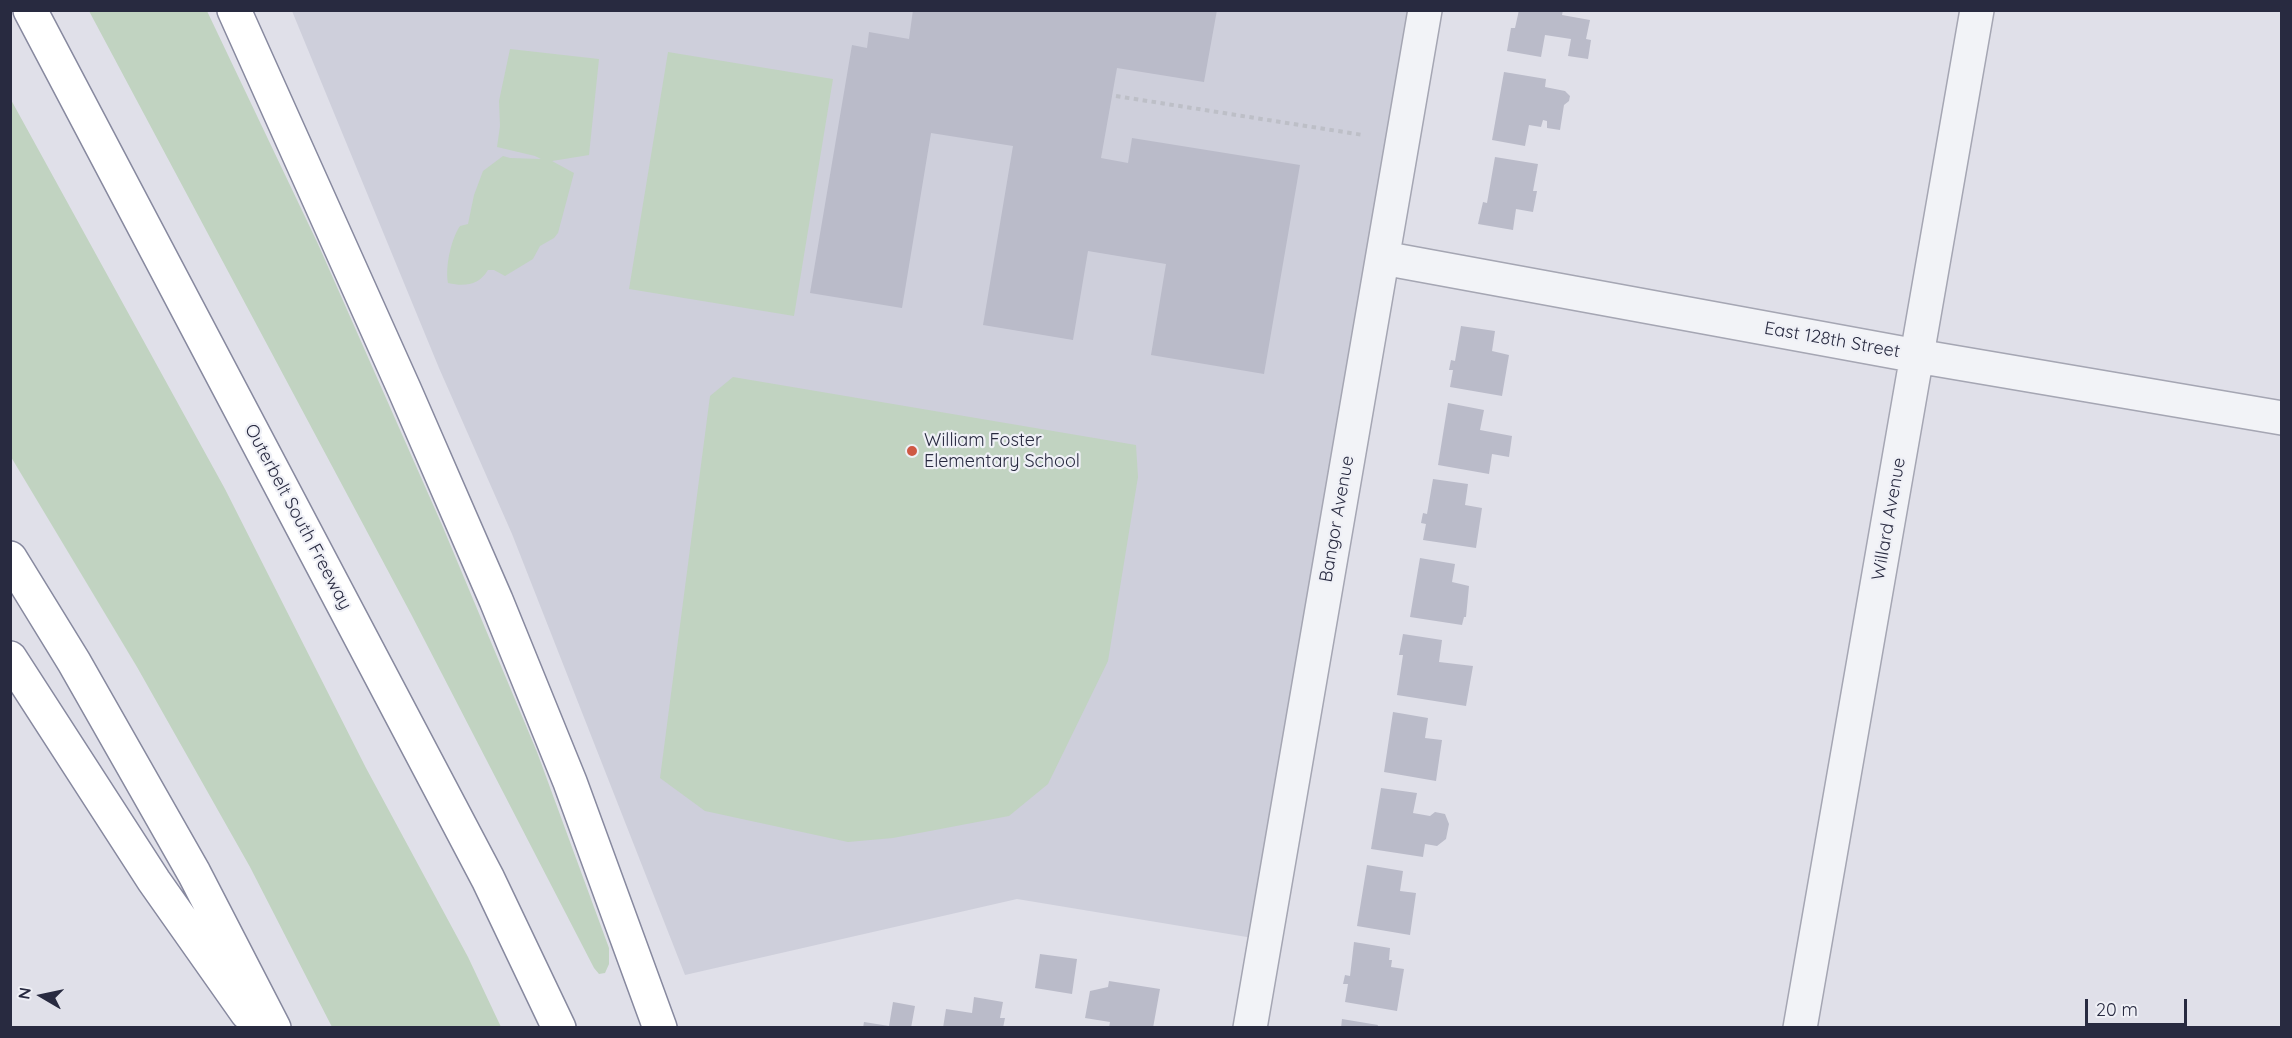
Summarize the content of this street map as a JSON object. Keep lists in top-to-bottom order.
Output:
{
  "streets": {
    "highway": ["Outerbelt South Freeway"],
    "street": ["East 128th Street", "Bangor Avenue", "Willard Avenue"]
  },
  "crossings": [
    ["East 128th Street", "Bangor Avenue"],
    ["East 128th Street", "Willard Avenue"]
  ],
  "places": ["William Foster Elementary School"],
  "scale_bar": "20 m",
  "north": "left"
}
